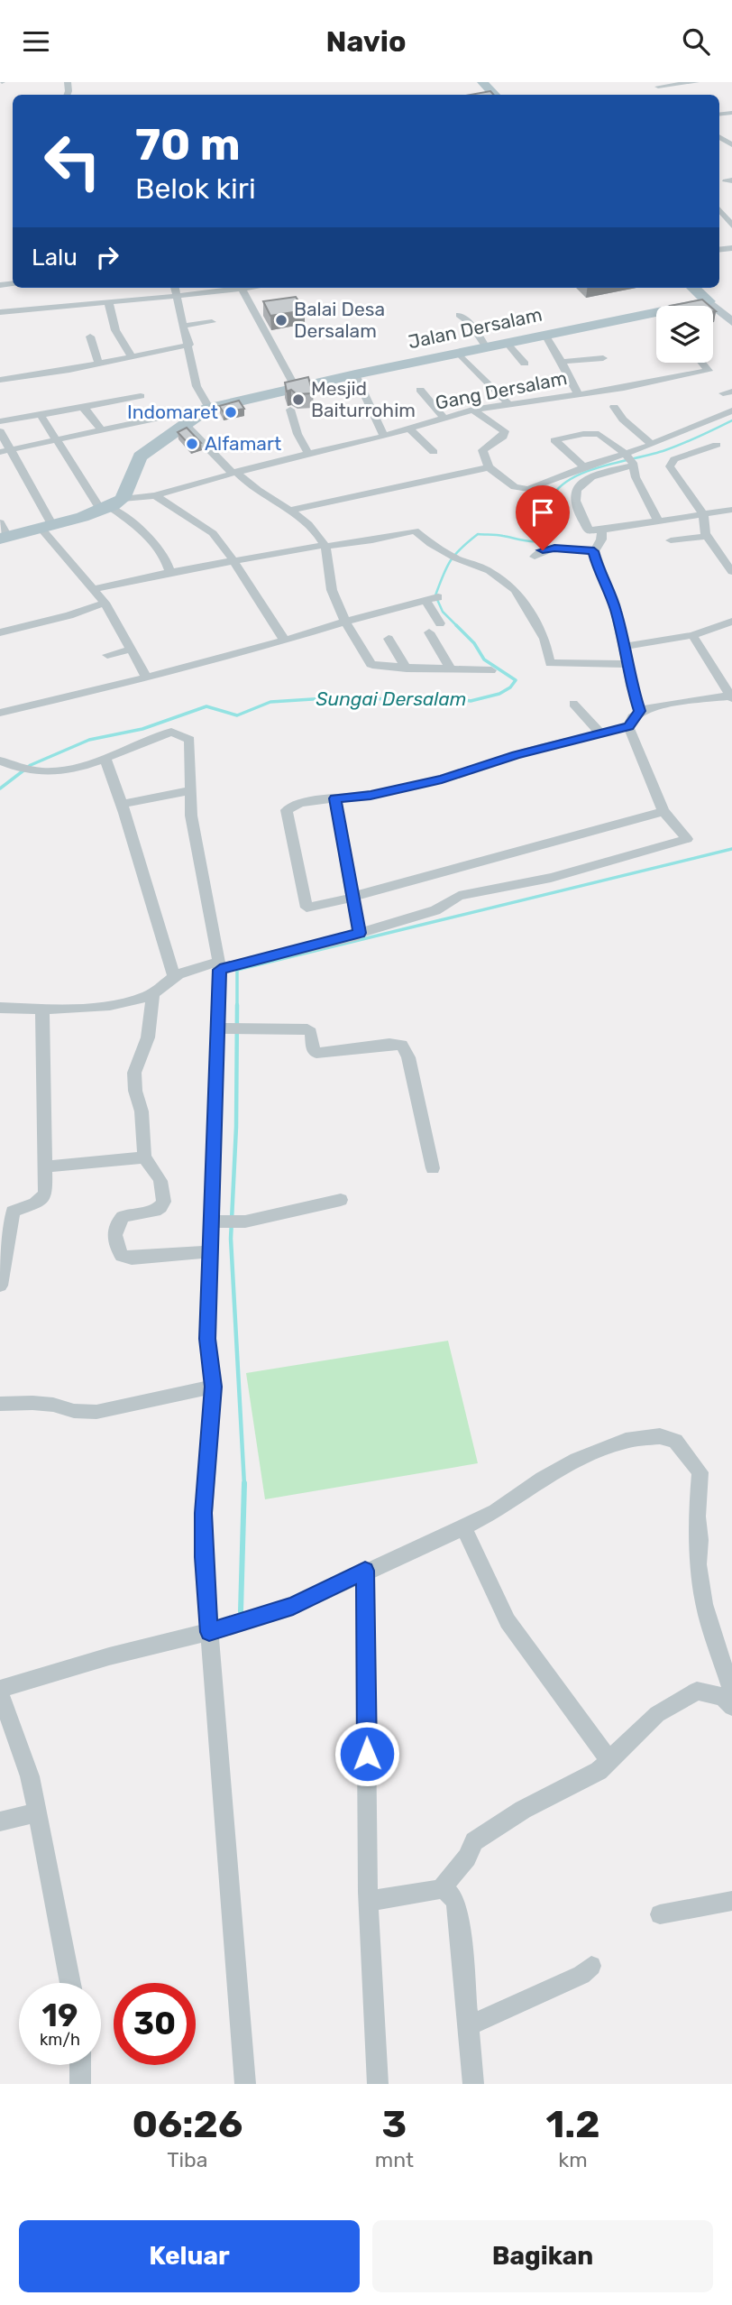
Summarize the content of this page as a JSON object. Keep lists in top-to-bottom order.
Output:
{
  "streets": {
    "main road": ["Jalan Dersalam"],
    "street": ["Gang Dersalam"]
  },
  "crossings": [
    ["Jalan Dersalam", "Gang Dersalam"]
  ],
  "water": ["Sungai Dersalam"],
  "places": [
    "Balai Desa Dersalam",
    "Mesjid Baiturrohim",
    "Indomaret",
    "Alfamart"
  ],
  "page": {
    "header": "Navio",
    "turn": ["70 m", "Belok kiri"],
    "then": "Lalu",
    "speed": "19 km/h",
    "limit": "30",
    "eta": [
      "06:26",
      "Tiba",
      "3",
      "mnt",
      "1.2",
      "km"
    ],
    "buttons": ["Keluar", "Bagikan"]
  }
}
